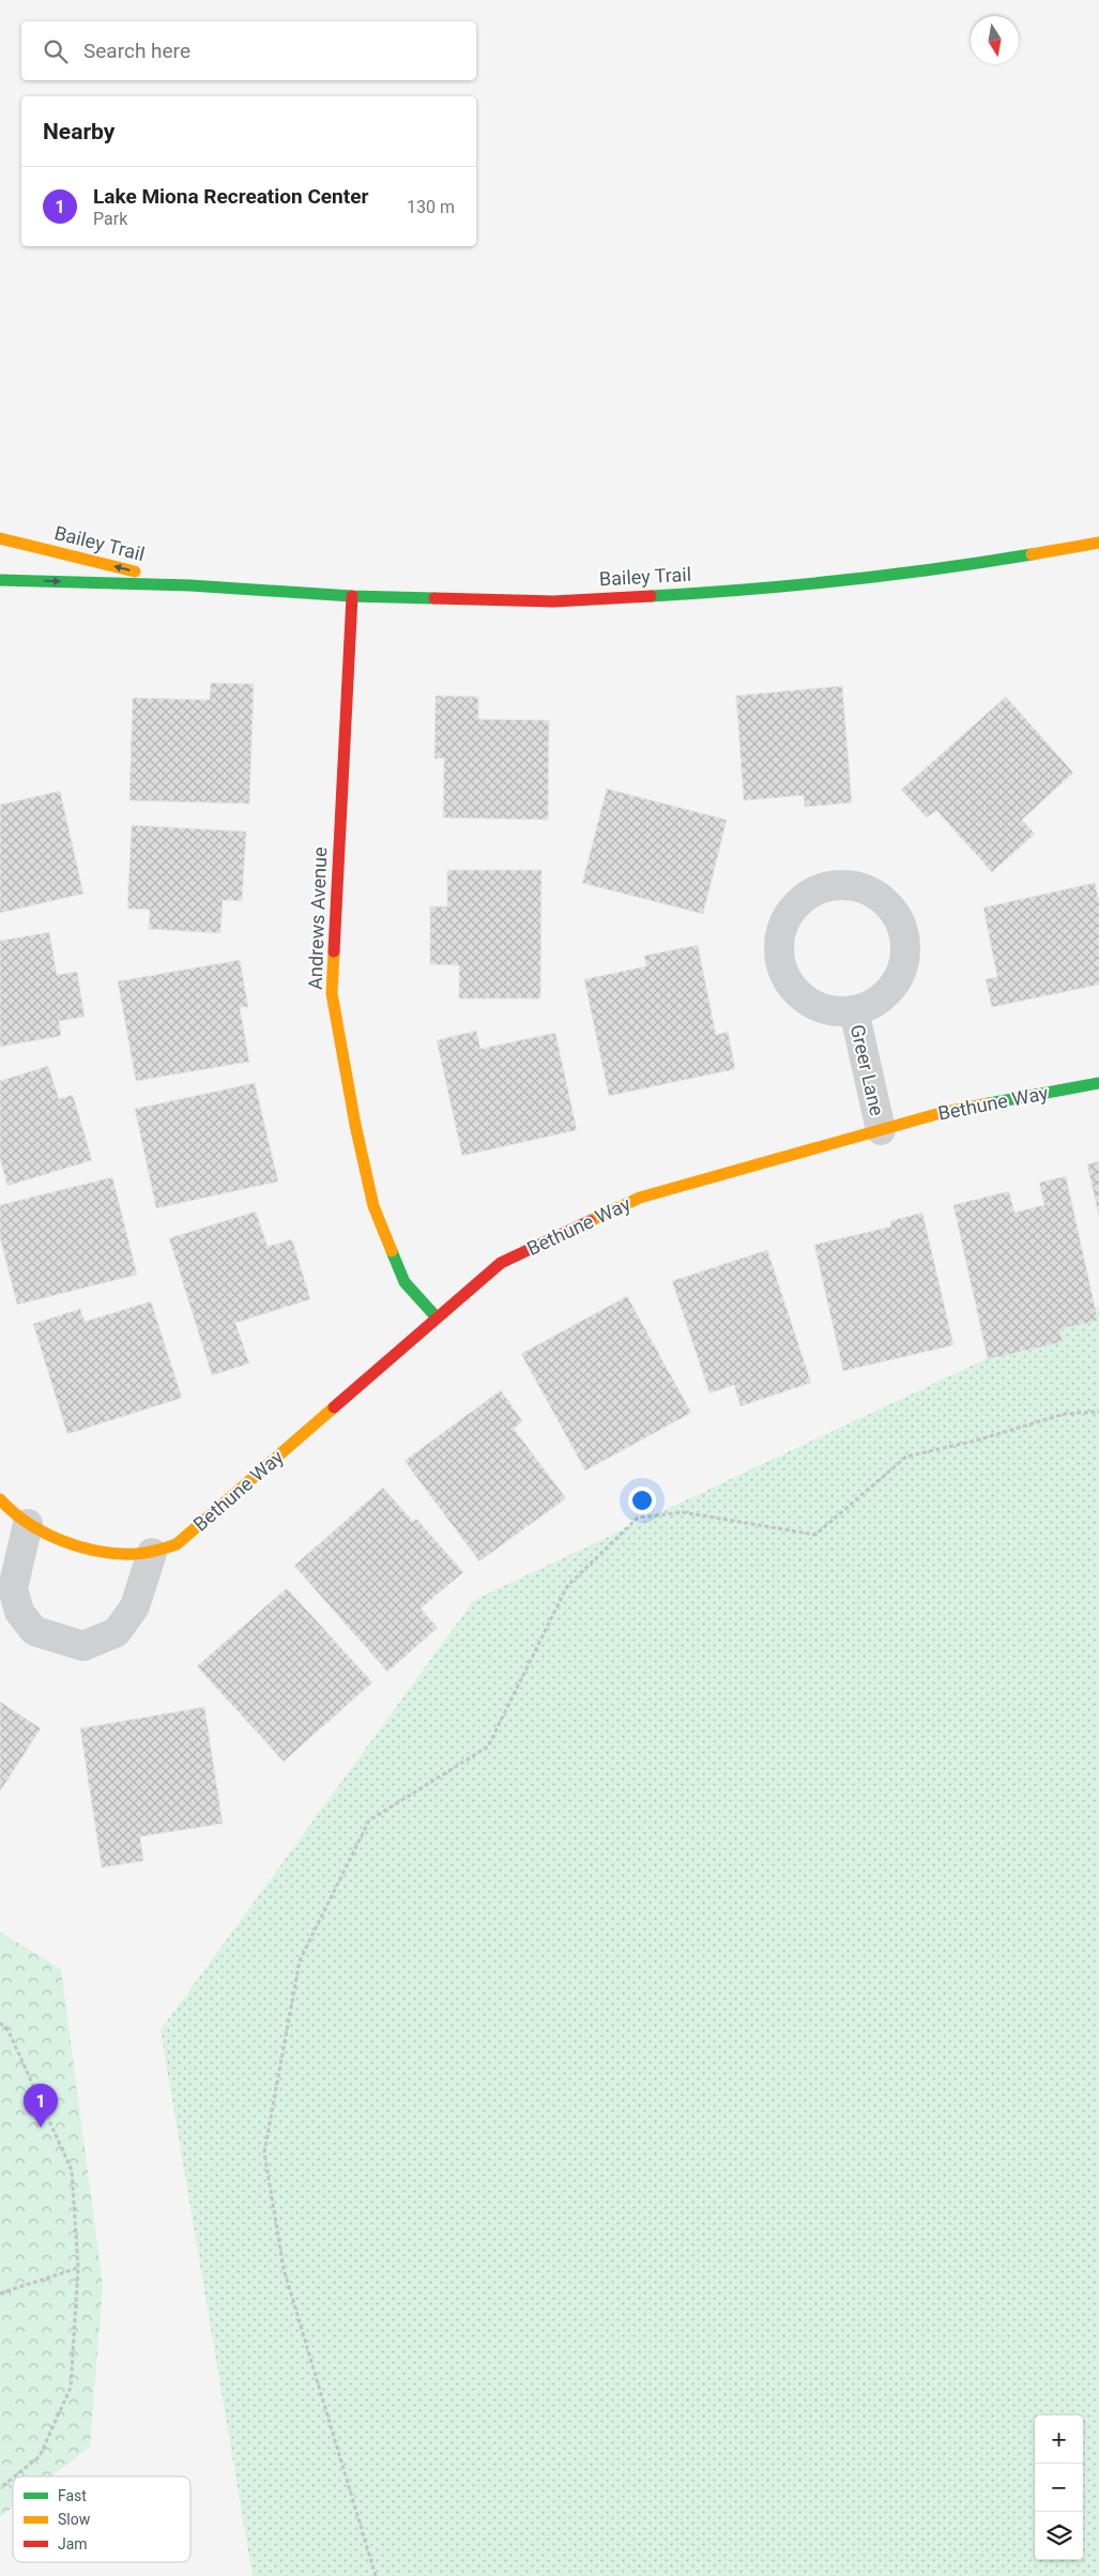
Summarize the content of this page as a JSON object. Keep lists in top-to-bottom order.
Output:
{
  "streets": {
    "street": [
      "Bailey Trail",
      "Andrews Avenue",
      "Greer Lane",
      "Bethune Way"
    ]
  },
  "crossings": [
    ["Bailey Trail", "Andrews Avenue"],
    ["Andrews Avenue", "Bethune Way"],
    ["Greer Lane", "Bethune Way"]
  ],
  "legend": ["Fast", "Slow", "Jam"],
  "north": "bottom",
  "page": {
    "search": "Search here",
    "heading": "Nearby",
    "list": [
      {
        "mark": "1",
        "name": "Lake Miona Recreation Center",
        "note": "Park",
        "value": "130 m"
      }
    ],
    "pins": "1",
    "map_buttons": ["+", "−"]
  }
}
